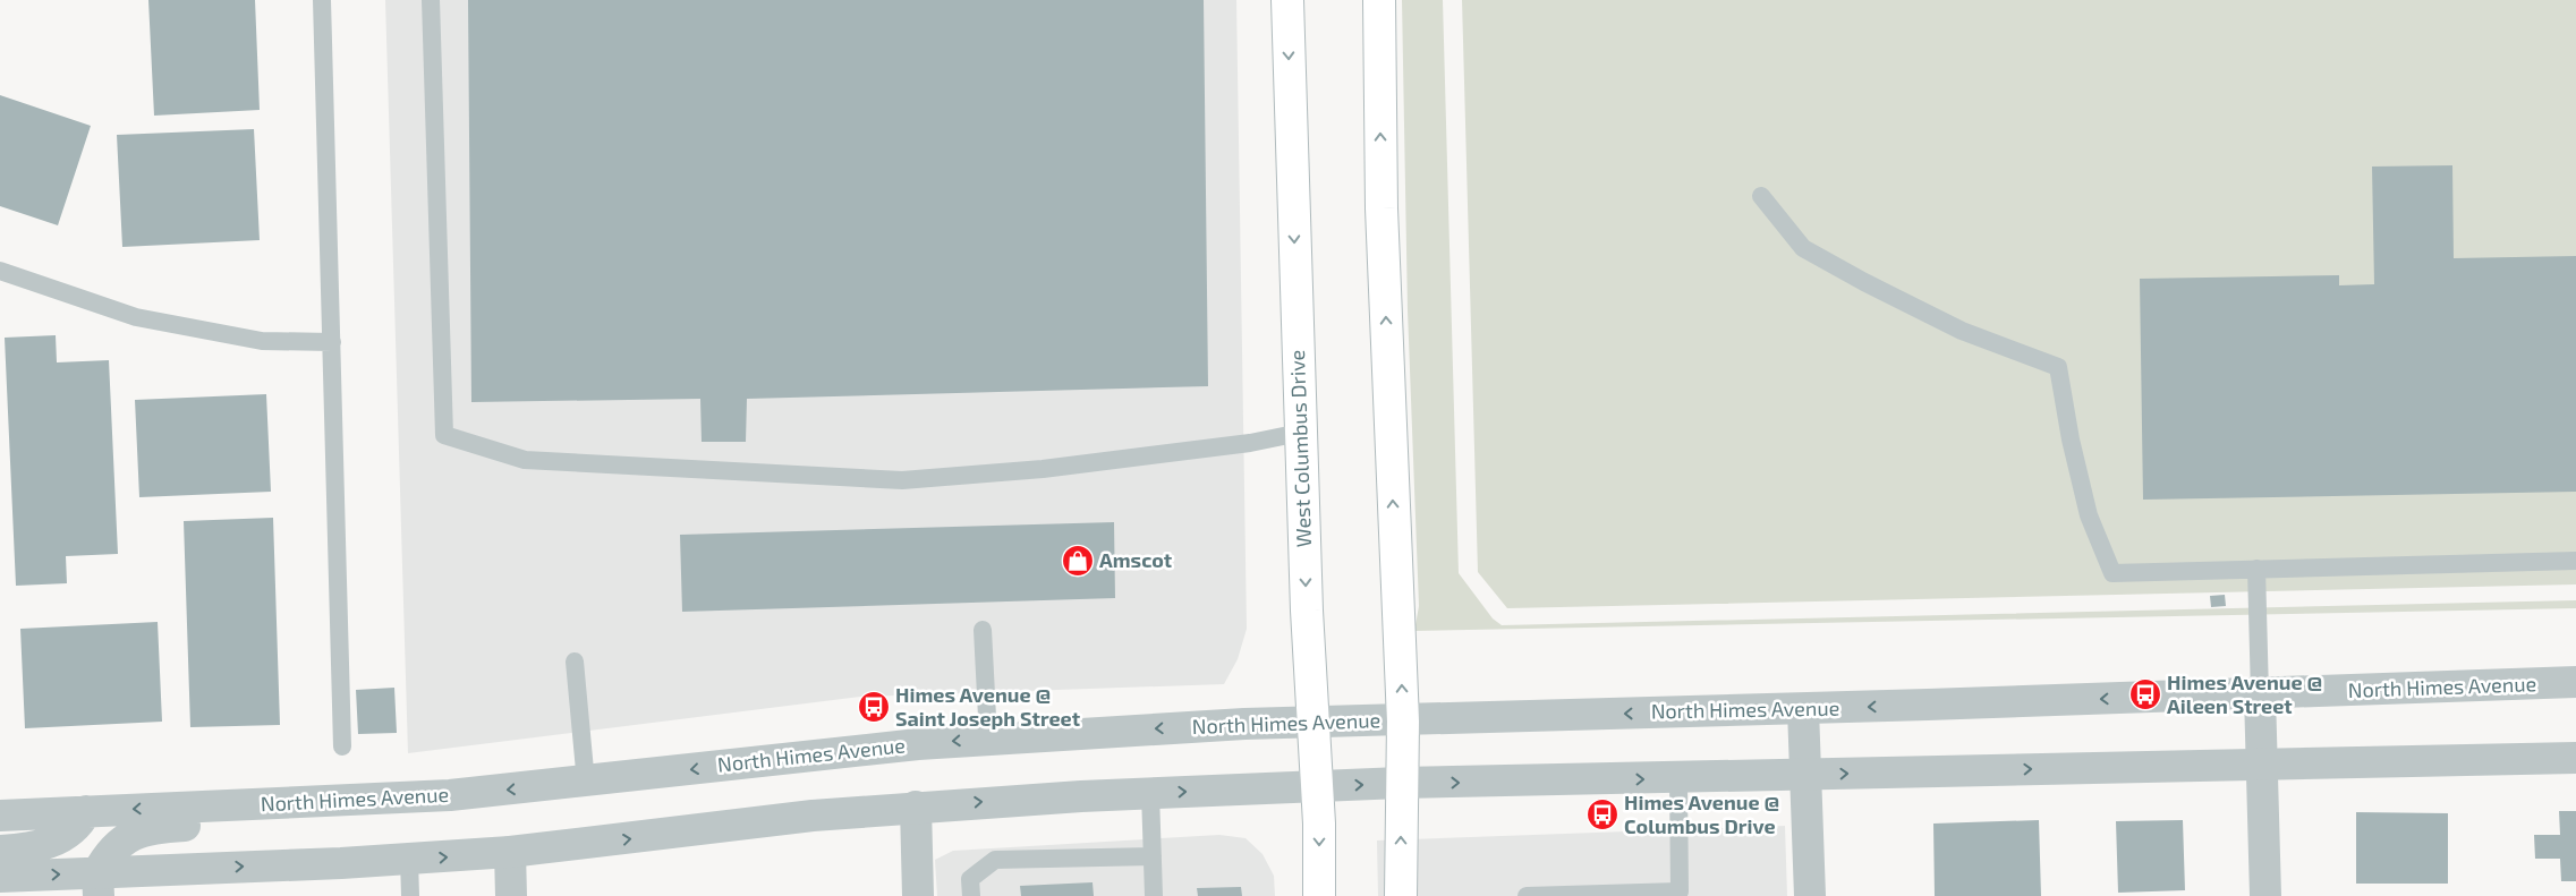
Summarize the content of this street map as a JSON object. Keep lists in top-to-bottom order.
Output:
{
  "streets": {
    "main road": ["West Columbus Drive"],
    "street": ["North Himes Avenue"]
  },
  "crossings": [
    ["West Columbus Drive", "North Himes Avenue"]
  ],
  "places": {
    "shop": ["Amscot"],
    "bus stop": ["Himes Avenue @ Aileen Street", "Himes Avenue @ Saint Joseph Street", "Himes Avenue @ Columbus Drive"]
  }
}
